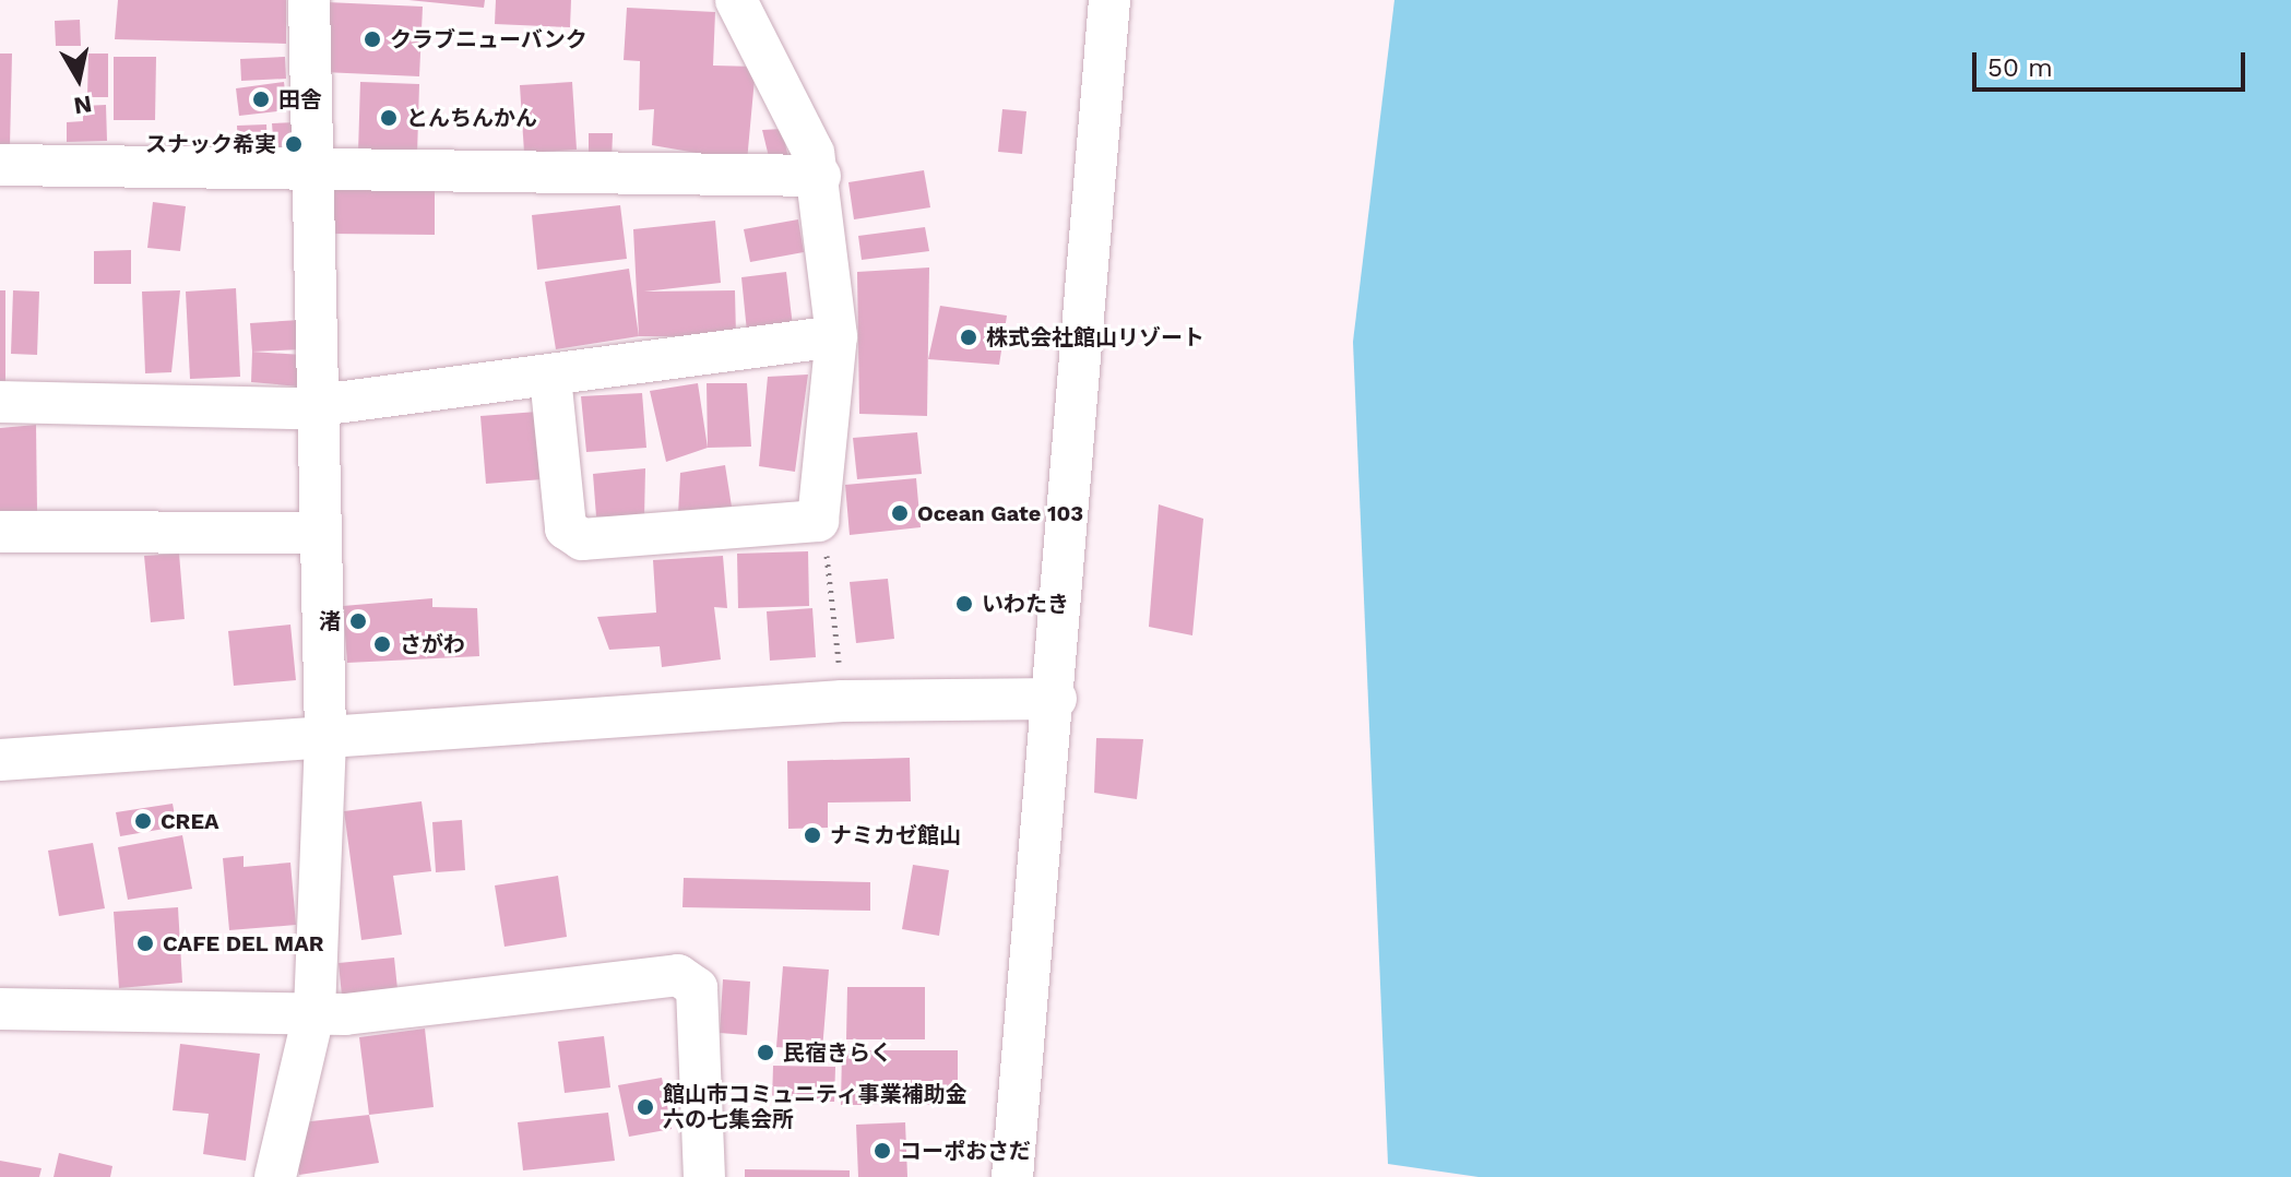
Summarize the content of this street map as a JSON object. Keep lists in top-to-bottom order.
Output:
{
  "places": [
    "クラブニューバンク",
    "田舎",
    "とんちんかん",
    "スナック希実",
    "株式会社館山リゾート",
    "Ocean Gate 103",
    "いわたき",
    "渚",
    "さがわ",
    "CREA",
    "ナミカゼ館山",
    "CAFE DEL MAR",
    "民宿きらく",
    "館山市コミュニティ事業補助金 六の七集会所",
    "コーポおさだ"
  ],
  "scale_bar": "50 m",
  "north": "bottom"
}
